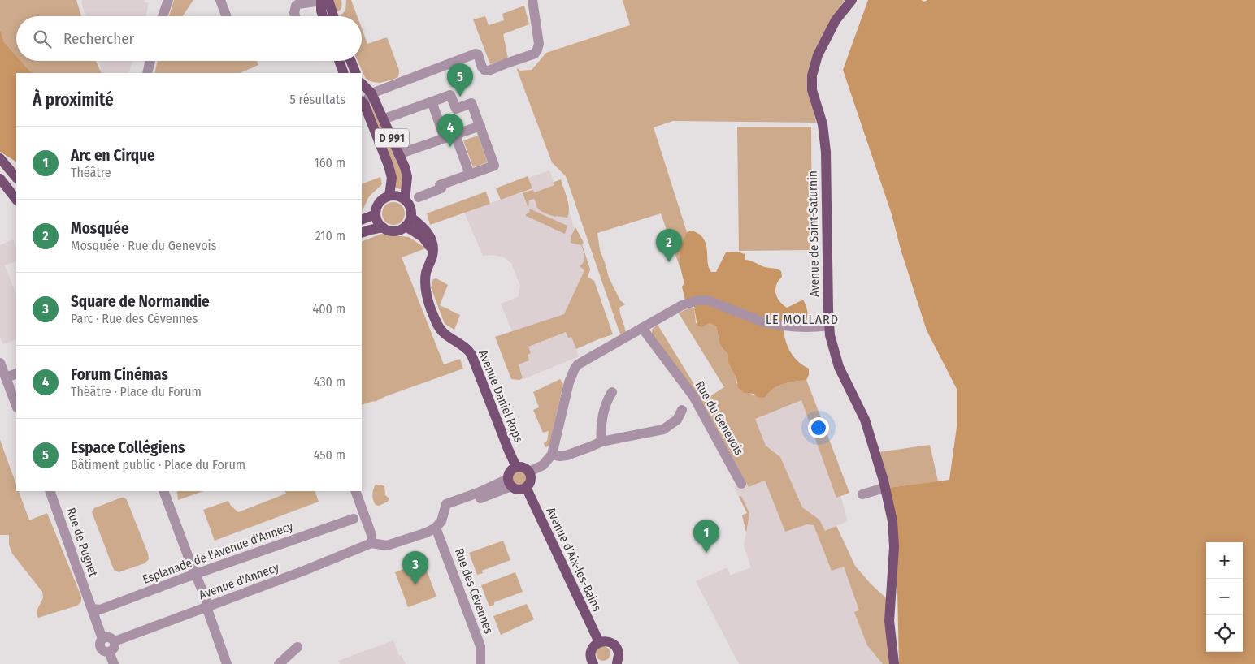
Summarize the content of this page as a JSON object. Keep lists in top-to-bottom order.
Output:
{
  "streets": {
    "main road": [
      "D 991",
      "Avenue de Saint-Saturnin",
      "Avenue Daniel Rops",
      "Avenue d'Aix-les-Bains"
    ],
    "street": [
      "Rue du Genevois",
      "Rue de Pugnet",
      "Esplanade de l'Avenue d'Annecy",
      "Avenue d'Annecy",
      "Rue des Cévennes"
    ]
  },
  "crossings": [
    ["D 991", "Avenue Daniel Rops"],
    ["Avenue Daniel Rops", "Avenue d'Aix-les-Bains"],
    ["Rue de Pugnet", "Esplanade de l'Avenue d'Annecy"],
    ["Avenue d'Annecy", "Rue des Cévennes"]
  ],
  "districts": ["LE MOLLARD"],
  "page": {
    "search": "Rechercher",
    "pins": [
      "5",
      "4",
      "2",
      "1",
      "3"
    ],
    "heading": ["À proximité", "5 résultats"],
    "list": [
      {
        "mark": "1",
        "name": "Arc en Cirque",
        "note": "Théâtre",
        "value": "160 m"
      },
      {
        "mark": "2",
        "name": "Mosquée",
        "note": "Mosquée · Rue du Genevois",
        "value": "210 m"
      },
      {
        "mark": "3",
        "name": "Square de Normandie",
        "note": "Parc · Rue des Cévennes",
        "value": "400 m"
      },
      {
        "mark": "4",
        "name": "Forum Cinémas",
        "note": "Théâtre · Place du Forum",
        "value": "430 m"
      },
      {
        "mark": "5",
        "name": "Espace Collégiens",
        "note": "Bâtiment public · Place du Forum",
        "value": "450 m"
      }
    ],
    "map_buttons": ["+", "−"]
  }
}
